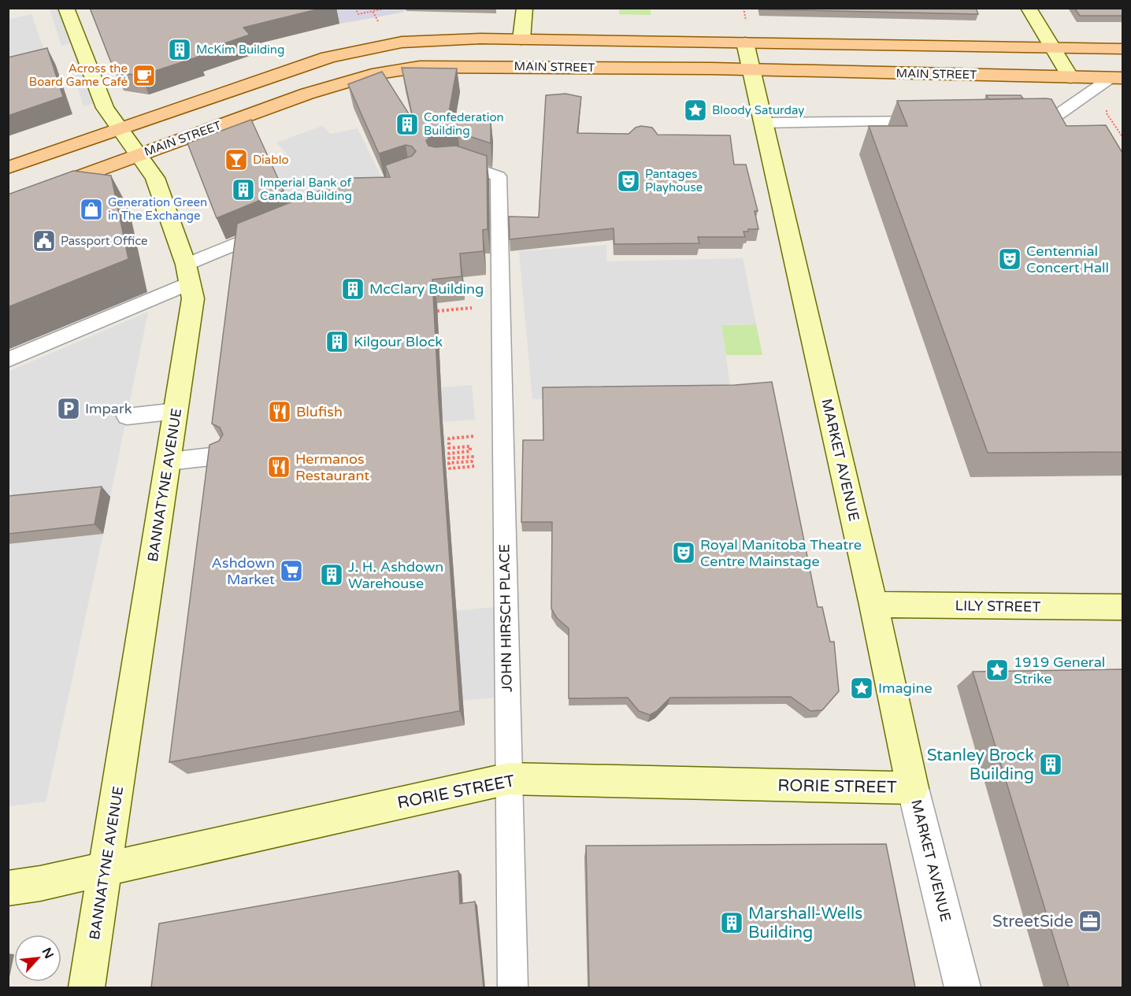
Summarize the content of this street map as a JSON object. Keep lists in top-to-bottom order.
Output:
{
  "streets": {
    "main road": ["MAIN STREET"],
    "street": [
      "MARKET AVENUE",
      "BANNATYNE AVENUE",
      "LILY STREET",
      "RORIE STREET"
    ],
    "lane": ["JOHN HIRSCH PLACE"]
  },
  "crossings": [
    ["MAIN STREET", "MARKET AVENUE"],
    ["MAIN STREET", "BANNATYNE AVENUE"],
    ["MARKET AVENUE", "LILY STREET"],
    ["MARKET AVENUE", "RORIE STREET"],
    ["BANNATYNE AVENUE", "RORIE STREET"],
    ["JOHN HIRSCH PLACE", "RORIE STREET"]
  ],
  "places": {
    "building": [
      "McKim Building",
      "Confederation Building",
      "Imperial Bank of Canada Building",
      "McClary Building",
      "Kilgour Block",
      "J. H. Ashdown Warehouse",
      "Stanley Brock Building",
      "Marshall-Wells Building"
    ],
    "cafe": ["Across the Board Game Café"],
    "place": ["Bloody Saturday", "1919 General Strike", "Imagine"],
    "bar": ["Diablo"],
    "theatre": ["Pantages Playhouse", "Centennial Concert Hall", "Royal Manitoba Theatre Centre Mainstage"],
    "shop": ["Generation Green in The Exchange"],
    "public building": ["Passport Office"],
    "parking": ["Impark"],
    "restaurant": ["Blufish", "Hermanos Restaurant"],
    "supermarket": ["Ashdown Market"],
    "office": ["StreetSide"]
  },
  "north": "top right"
}
